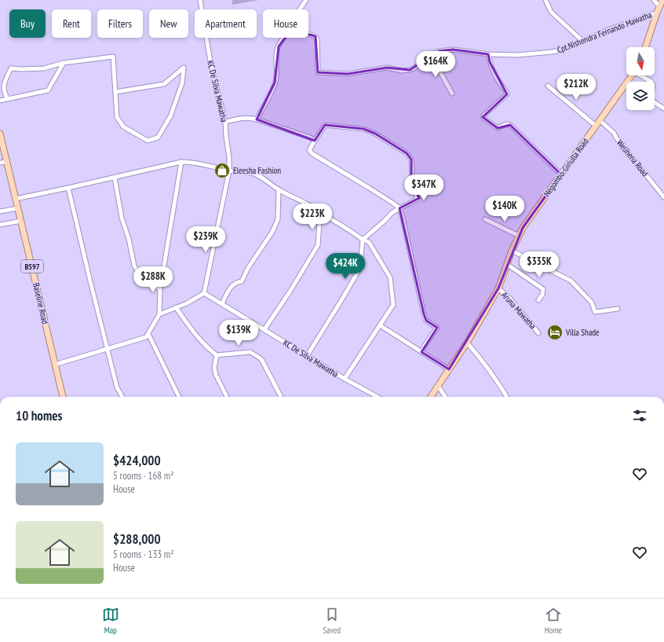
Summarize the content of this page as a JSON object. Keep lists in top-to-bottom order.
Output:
{
  "streets": {
    "main road": ["Negombo-Giriulla Road", "B597", "Baseline Road"],
    "street": [
      "Cpt.Nishendra Fernando Mawatha",
      "KC De Silva Mawatha",
      "Welihena Road",
      "Aruna Mawatha"
    ]
  },
  "crossings": [
    ["Welihena Road", "Negombo-Giriulla Road"],
    ["Negombo-Giriulla Road", "Aruna Mawatha"]
  ],
  "places": {
    "shop": ["Eleesha Fashion"],
    "hotel": ["Villa Shade"]
  },
  "north": "bottom",
  "page": {
    "chip": [
      "Buy",
      "Rent",
      "Filters",
      "New",
      "Apartment",
      "House"
    ],
    "price": [
      "$164K",
      "$212K",
      "$347K",
      "$140K",
      "$223K",
      "$239K",
      "$335K",
      "$424K",
      "$288K",
      "$139K"
    ],
    "heading": "10 homes",
    "list": [
      {
        "name": "$424,000",
        "note": "5 rooms · 168 m² · House"
      },
      {
        "name": "$288,000",
        "note": "5 rooms · 133 m² · House"
      }
    ],
    "tabs": ["Map", "Saved", "Home"]
  }
}
